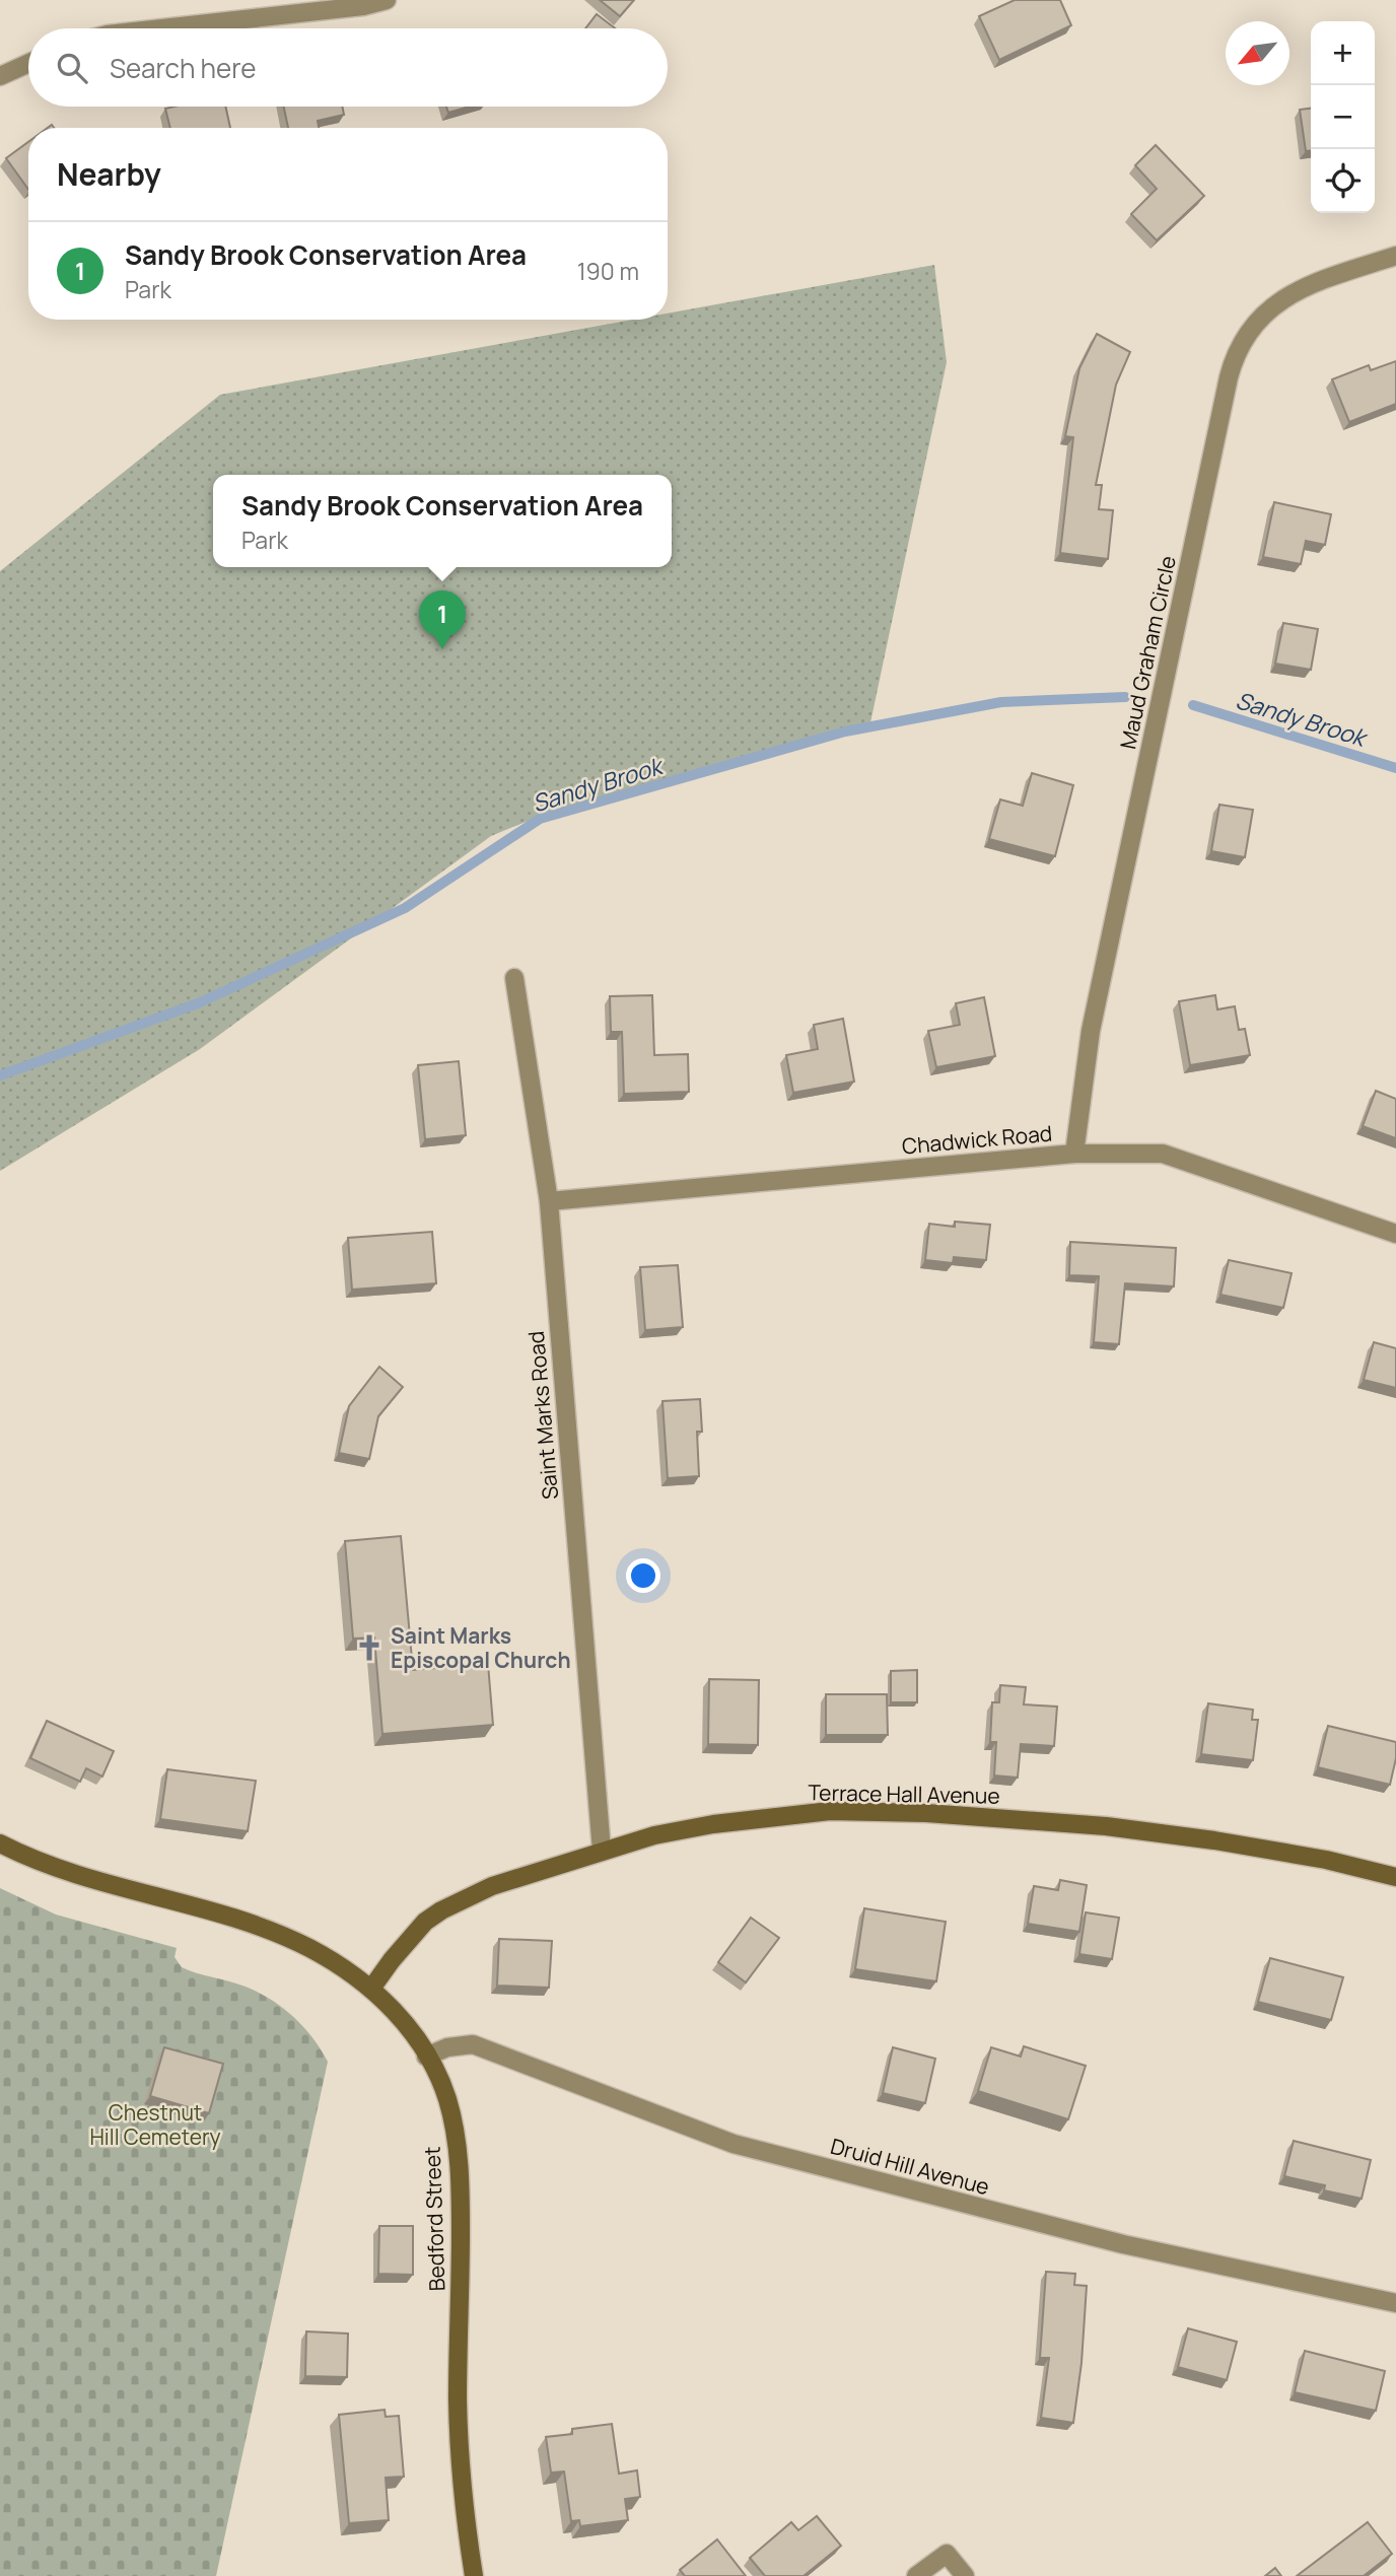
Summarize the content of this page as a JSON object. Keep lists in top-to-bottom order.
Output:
{
  "streets": {
    "main road": ["Terrace Hall Avenue", "Bedford Street"],
    "street": [
      "Maud Graham Circle",
      "Chadwick Road",
      "Saint Marks Road",
      "Druid Hill Avenue"
    ]
  },
  "crossings": [
    ["Maud Graham Circle", "Chadwick Road"],
    ["Chadwick Road", "Saint Marks Road"],
    ["Saint Marks Road", "Terrace Hall Avenue"],
    ["Terrace Hall Avenue", "Bedford Street"],
    ["Druid Hill Avenue", "Bedford Street"]
  ],
  "water": ["Sandy Brook"],
  "parks": ["Chestnut Hill Cemetery"],
  "places": {
    "church": ["Saint Marks Episcopal Church"]
  },
  "north": "bottom left",
  "page": {
    "map_buttons": ["+", "−"],
    "search": "Search here",
    "heading": "Nearby",
    "list": [
      {
        "mark": "1",
        "name": "Sandy Brook Conservation Area",
        "note": "Park",
        "value": "190 m"
      }
    ],
    "popup": ["Sandy Brook Conservation Area", "Park"],
    "pins": "1"
  }
}
